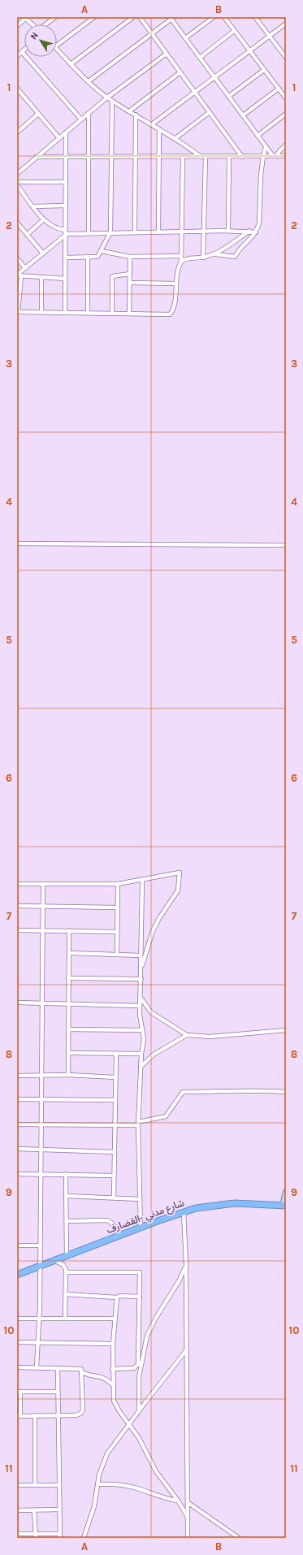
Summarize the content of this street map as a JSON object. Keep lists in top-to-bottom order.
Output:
{
  "streets": {
    "highway": ["شارع مدني -القضارف"]
  },
  "north": "top left",
  "grid": {
    "columns": ["A", "B"],
    "rows": [
      "1",
      "2",
      "3",
      "4",
      "5",
      "6",
      "7",
      "8",
      "9",
      "10",
      "11"
    ]
  }
}
